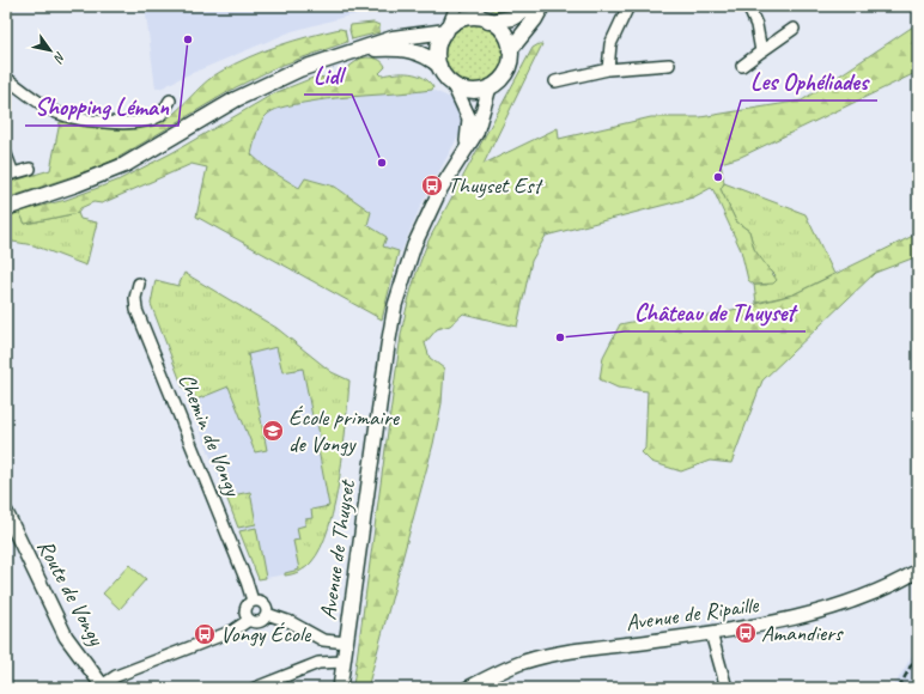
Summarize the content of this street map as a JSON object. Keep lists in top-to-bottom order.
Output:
{
  "streets": {
    "street": [
      "Chemin de Vongy",
      "Avenue de Thuyset",
      "Route de Vongy",
      "Avenue de Ripaille"
    ]
  },
  "places": {
    "other": [
      "Shopping Léman",
      "Lidl",
      "Les Ophéliades",
      "Château de Thuyset"
    ],
    "bus stop": ["Thuyset Est", "Amandiers", "Vongy École"],
    "school or university": ["École primaire de Vongy"]
  },
  "north": "bottom right"
}
